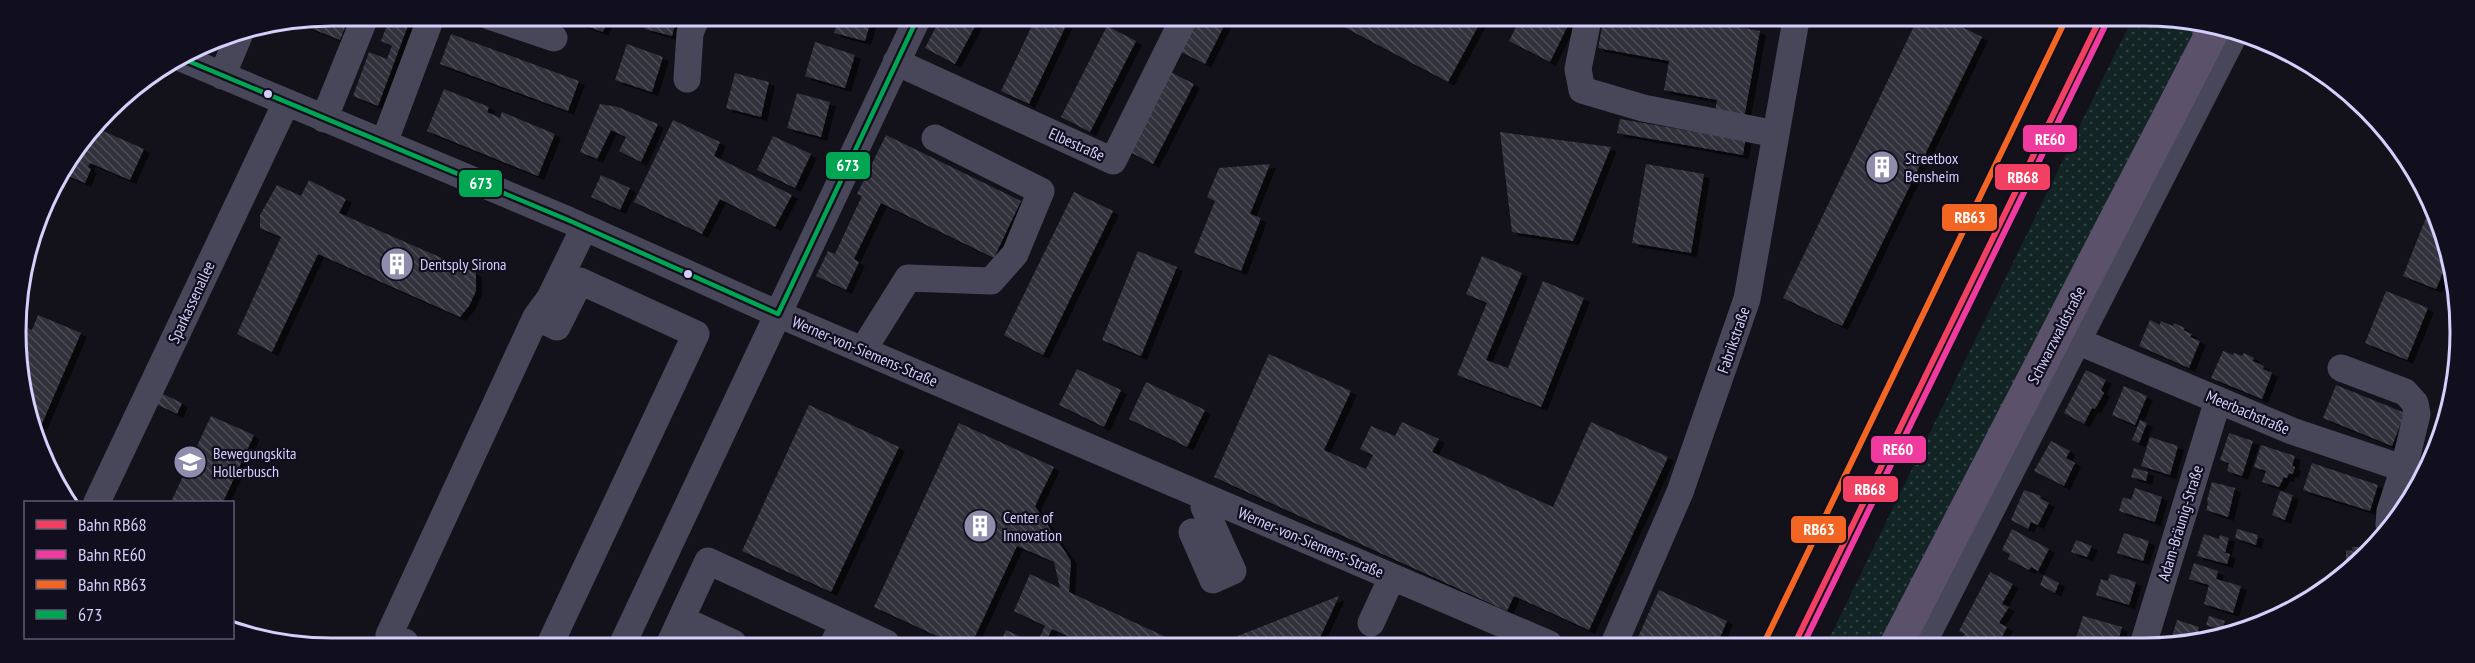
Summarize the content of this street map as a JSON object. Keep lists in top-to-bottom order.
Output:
{
  "streets": {
    "main road": ["Schwarzwaldstraße"],
    "street": [
      "Elbestraße",
      "Sparkassenallee",
      "Fabrikstraße",
      "Werner-von-Siemens-Straße",
      "Meerbachstraße",
      "Adam-Bräunig-Straße"
    ]
  },
  "crossings": [
    ["Sparkassenallee", "Werner-von-Siemens-Straße"],
    ["Schwarzwaldstraße", "Meerbachstraße"],
    ["Meerbachstraße", "Adam-Bräunig-Straße"]
  ],
  "places": {
    "building": ["Streetbox Bensheim", "Dentsply Sirona", "Center of Innovation"],
    "school or university": ["Bewegungskita Hollerbusch"]
  },
  "lines": [
    "rail line RB68",
    "rail line RE60",
    "rail line RB63",
    "transit line 673"
  ],
  "legend": [
    "Bahn RB68",
    "Bahn RE60",
    "Bahn RB63",
    "673"
  ]
}
